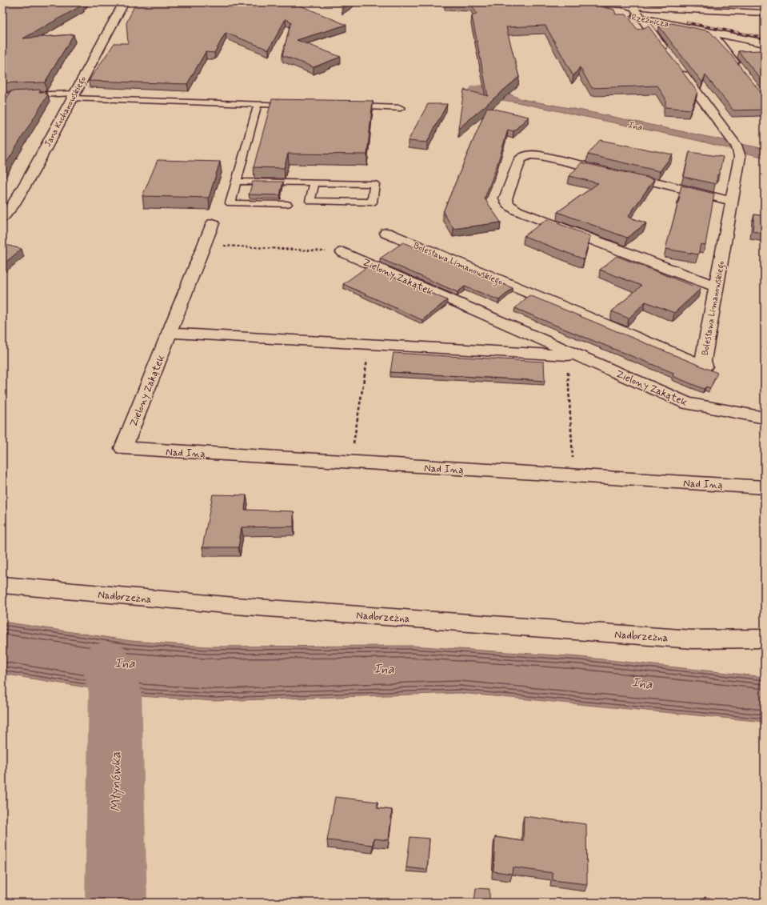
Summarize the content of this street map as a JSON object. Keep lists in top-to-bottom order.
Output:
{
  "streets": {
    "street": [
      "Rzeźnicza",
      "Jana Kochanowskiego",
      "Bolesława Limanowskiego",
      "Zielony Zakątek",
      "Nad Iną",
      "Nadbrzeżna"
    ]
  },
  "crossings": [
    ["Zielony Zakątek", "Nad Iną"]
  ],
  "water": ["Ina", "Młynówka"]
}
